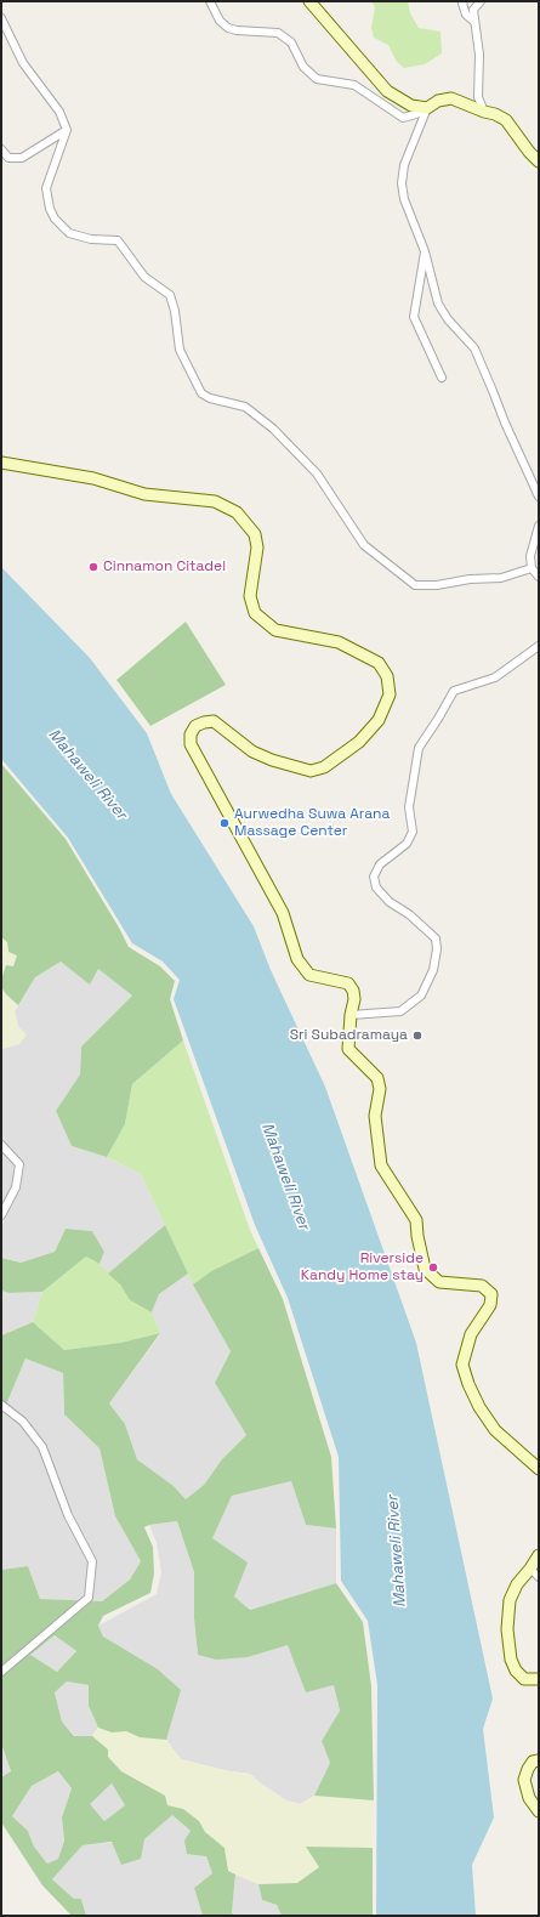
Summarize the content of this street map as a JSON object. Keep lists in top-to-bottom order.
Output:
{
  "water": ["Mahaweli River"],
  "places": [
    "Cinnamon Citadel",
    "Aurwedha Suwa Arana Massage Center",
    "Sri Subadramaya",
    "Riverside Kandy Home stay"
  ]
}
